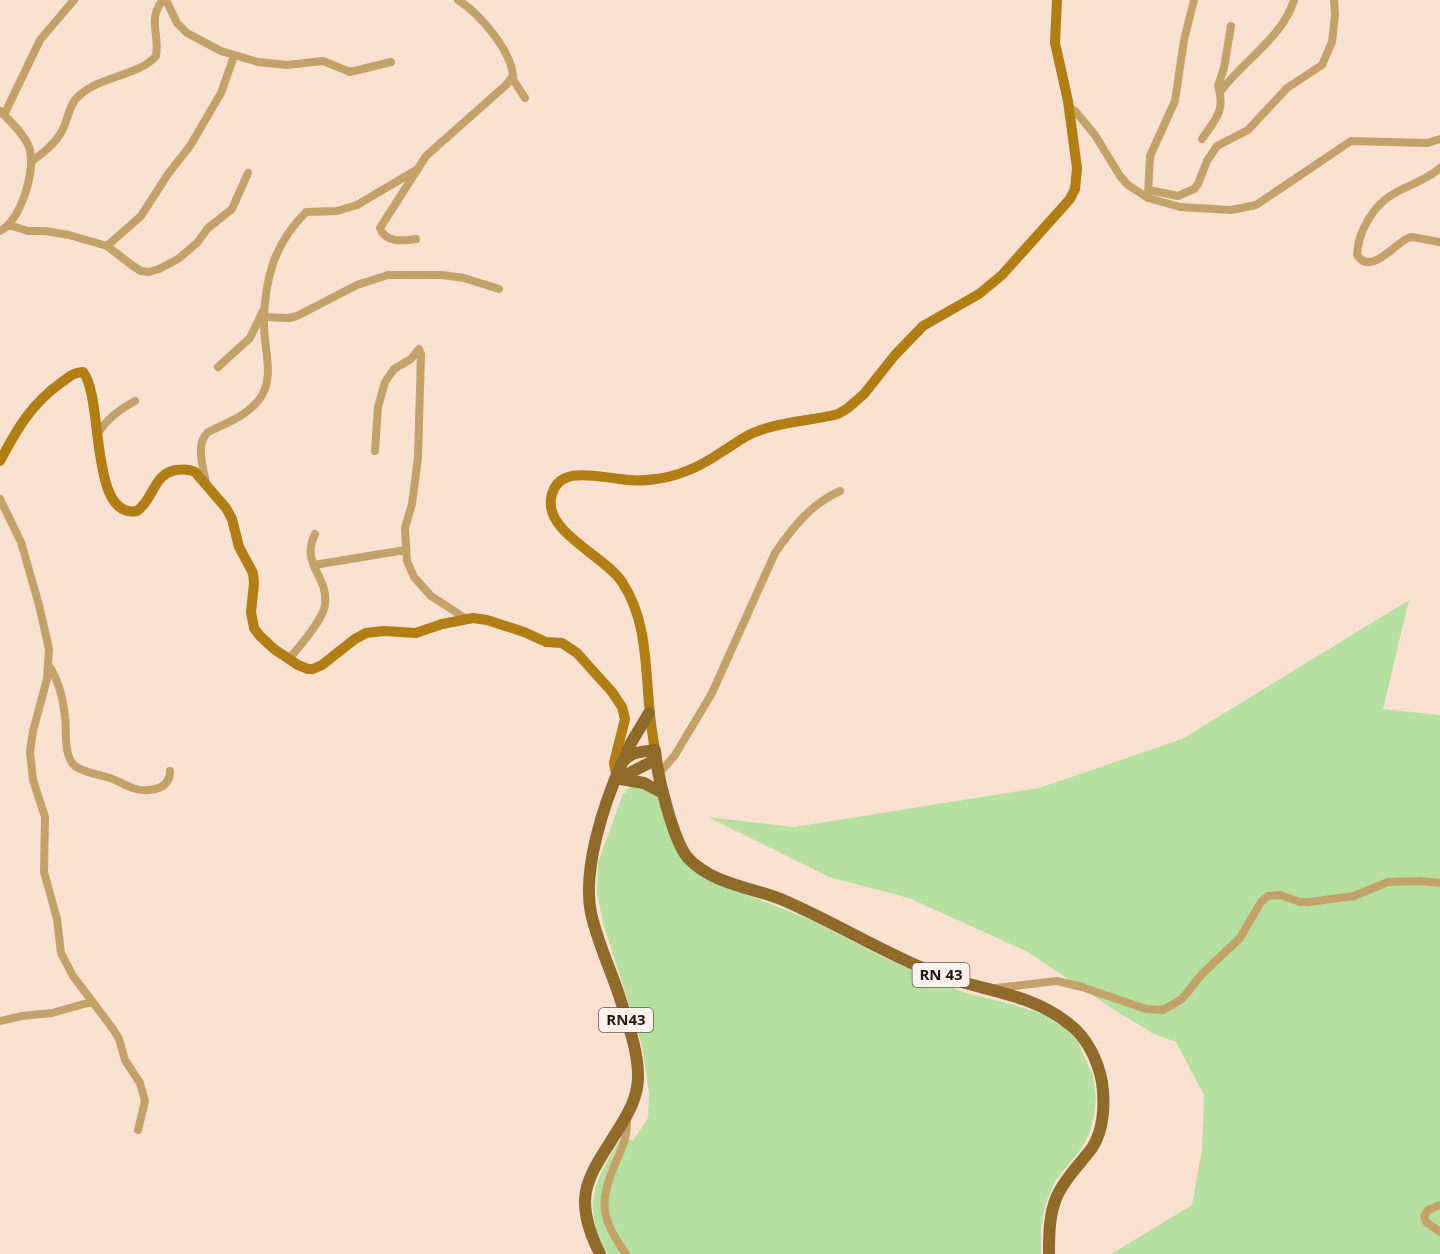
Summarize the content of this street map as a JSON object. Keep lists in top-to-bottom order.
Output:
{
  "streets": {
    "main road": ["RN 43", "RN43"]
  }
}
